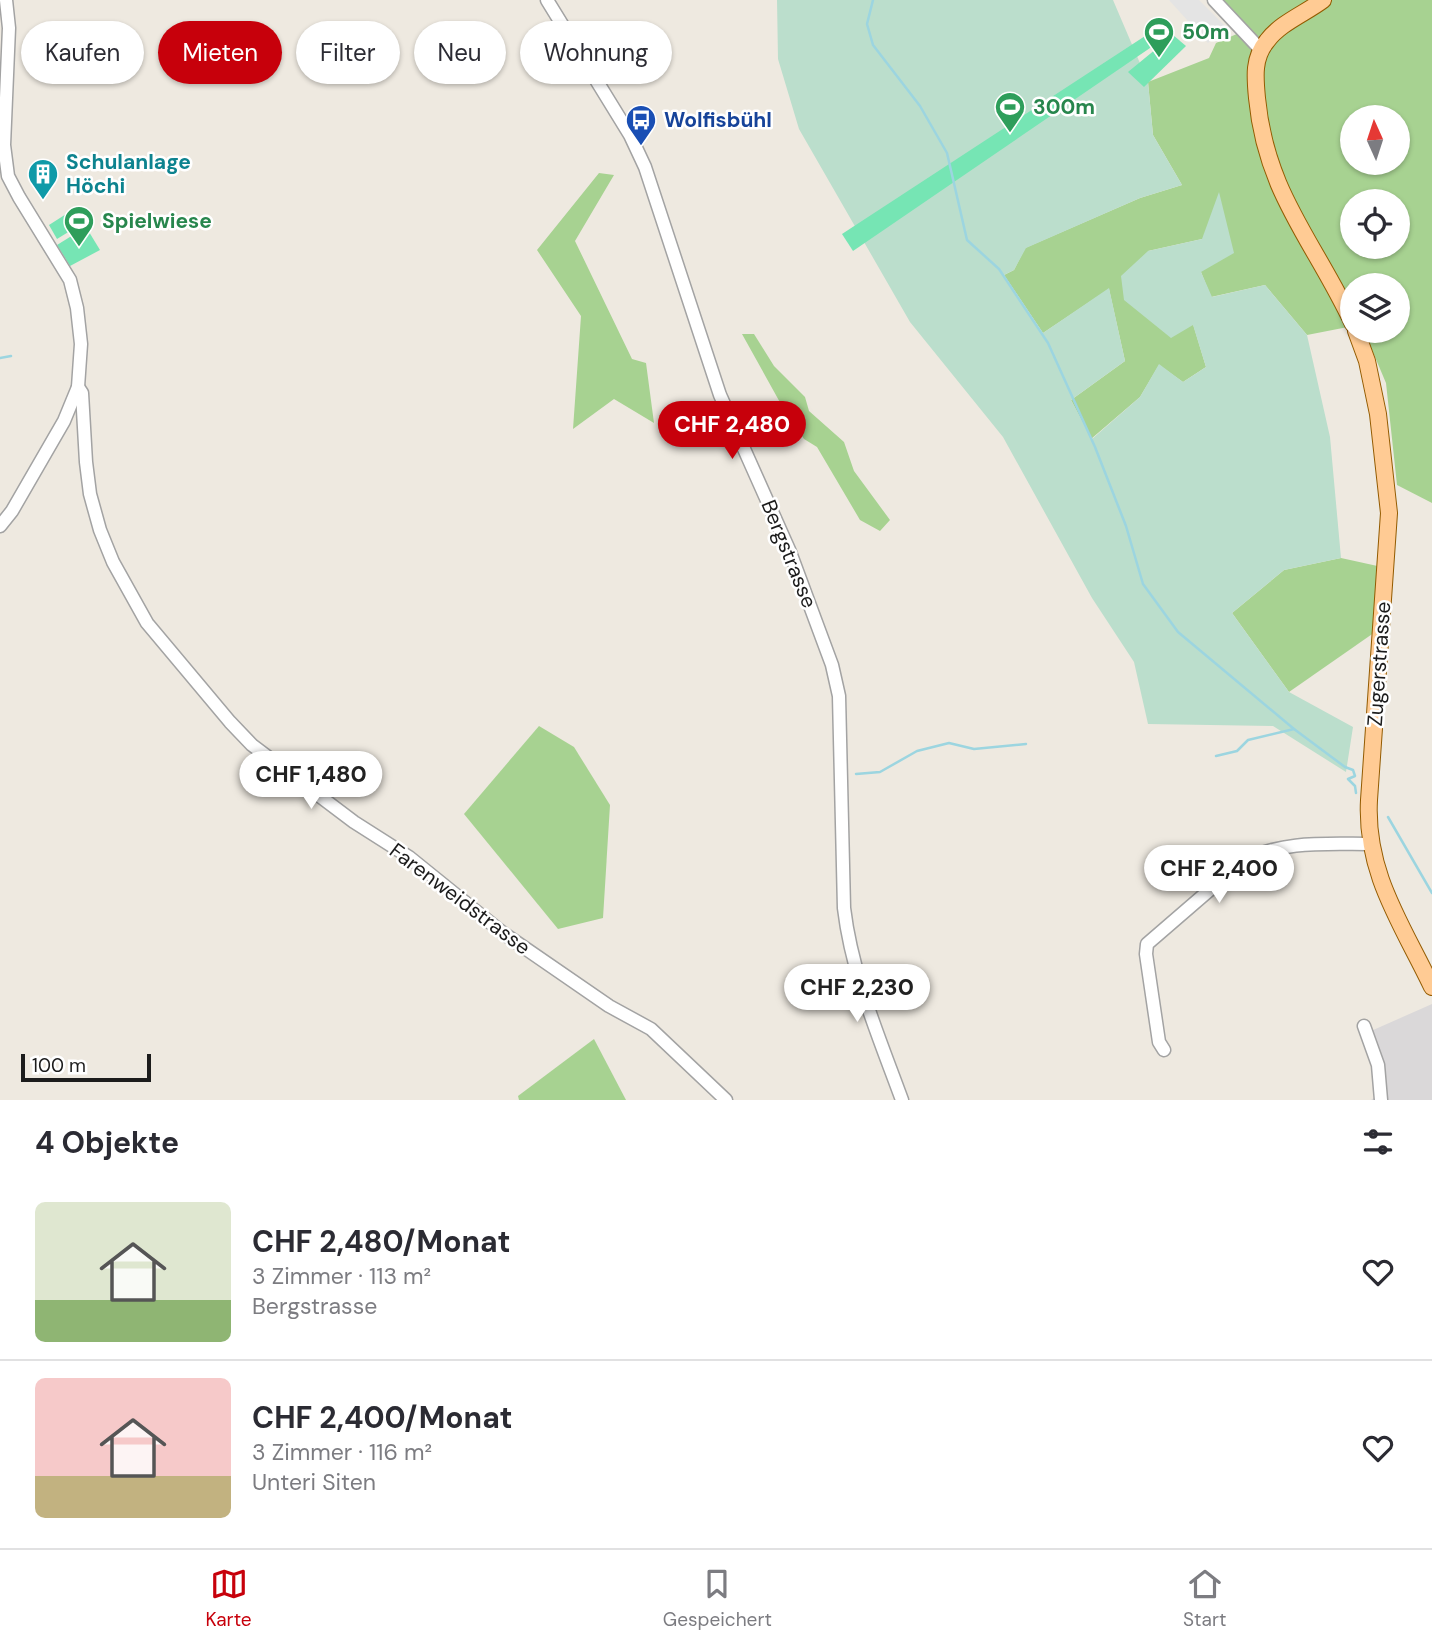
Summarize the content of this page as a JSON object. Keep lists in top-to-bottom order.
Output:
{
  "streets": {
    "main road": ["Zugerstrasse"],
    "street": ["Bergstrasse", "Farenweidstrasse"]
  },
  "places": {
    "sports": ["50m", "300m", "Spielwiese"],
    "bus stop": ["Wolfisbühl"],
    "building": ["Schulanlage Höchi"]
  },
  "scale_bar": "100 m",
  "north": "top",
  "page": {
    "chip": [
      "Kaufen",
      "Mieten",
      "Filter",
      "Neu",
      "Wohnung"
    ],
    "price": [
      "CHF 2,480",
      "CHF 1,480",
      "CHF 2,400",
      "CHF 2,230"
    ],
    "scale": "100 m",
    "heading": "4 Objekte",
    "list": [
      {
        "name": "CHF 2,480/Monat",
        "note": "3 Zimmer · 113 m² · Bergstrasse"
      },
      {
        "name": "CHF 2,400/Monat",
        "note": "3 Zimmer · 116 m² · Unteri Siten"
      }
    ],
    "tabs": ["Karte", "Gespeichert", "Start"]
  }
}
